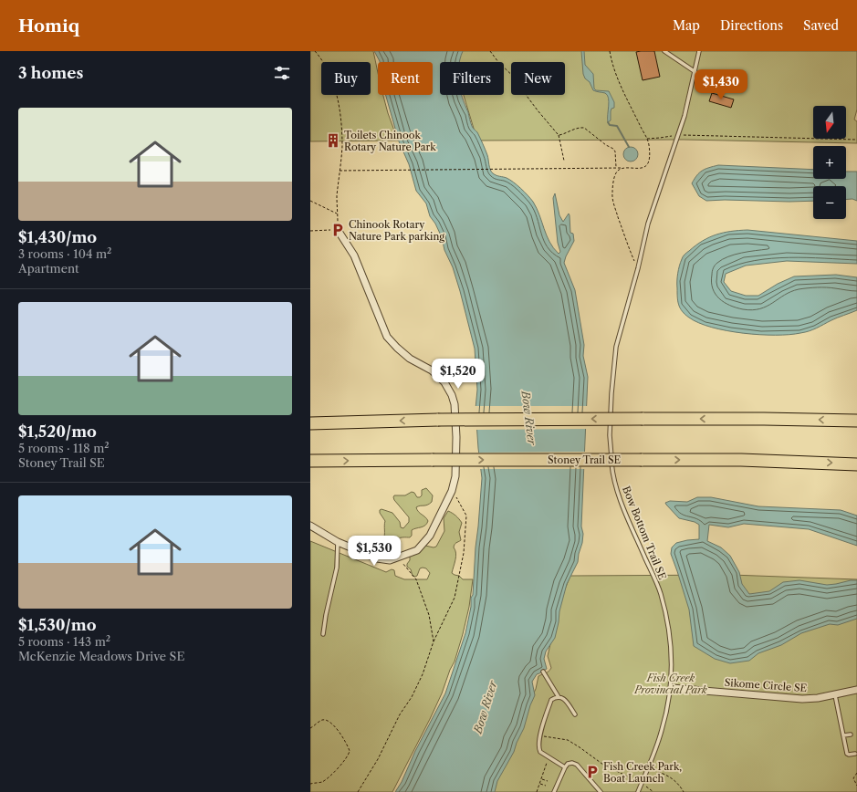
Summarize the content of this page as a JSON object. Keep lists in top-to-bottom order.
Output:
{
  "streets": {
    "highway": ["Stoney Trail SE"],
    "street": ["Sikome Circle SE"],
    "lane": ["Bow Bottom Trail SE"]
  },
  "crossings": [
    ["Bow Bottom Trail SE", "Sikome Circle SE"]
  ],
  "water": ["Bow River"],
  "parks": ["Fish Creek Provincial Park"],
  "places": {
    "building": ["Toilets Chinook Rotary Nature Park"],
    "parking": ["Chinook Rotary Nature Park parking", "Fish Creek Park, Boat Launch"]
  },
  "north": "bottom",
  "page": {
    "header": "Homiq",
    "nav": ["Map", "Directions", "Saved"],
    "heading": "3 homes",
    "chip": [
      "Buy",
      "Rent",
      "Filters",
      "New"
    ],
    "price": ["$1,430", "$1,520", "$1,530"],
    "list": [
      {
        "name": "$1,430/mo",
        "note": "3 rooms · 104 m² · Apartment"
      },
      {
        "name": "$1,520/mo",
        "note": "5 rooms · 118 m² · Stoney Trail SE"
      },
      {
        "name": "$1,530/mo",
        "note": "5 rooms · 143 m² · McKenzie Meadows Drive SE"
      }
    ],
    "map_buttons": ["+", "−"]
  }
}
